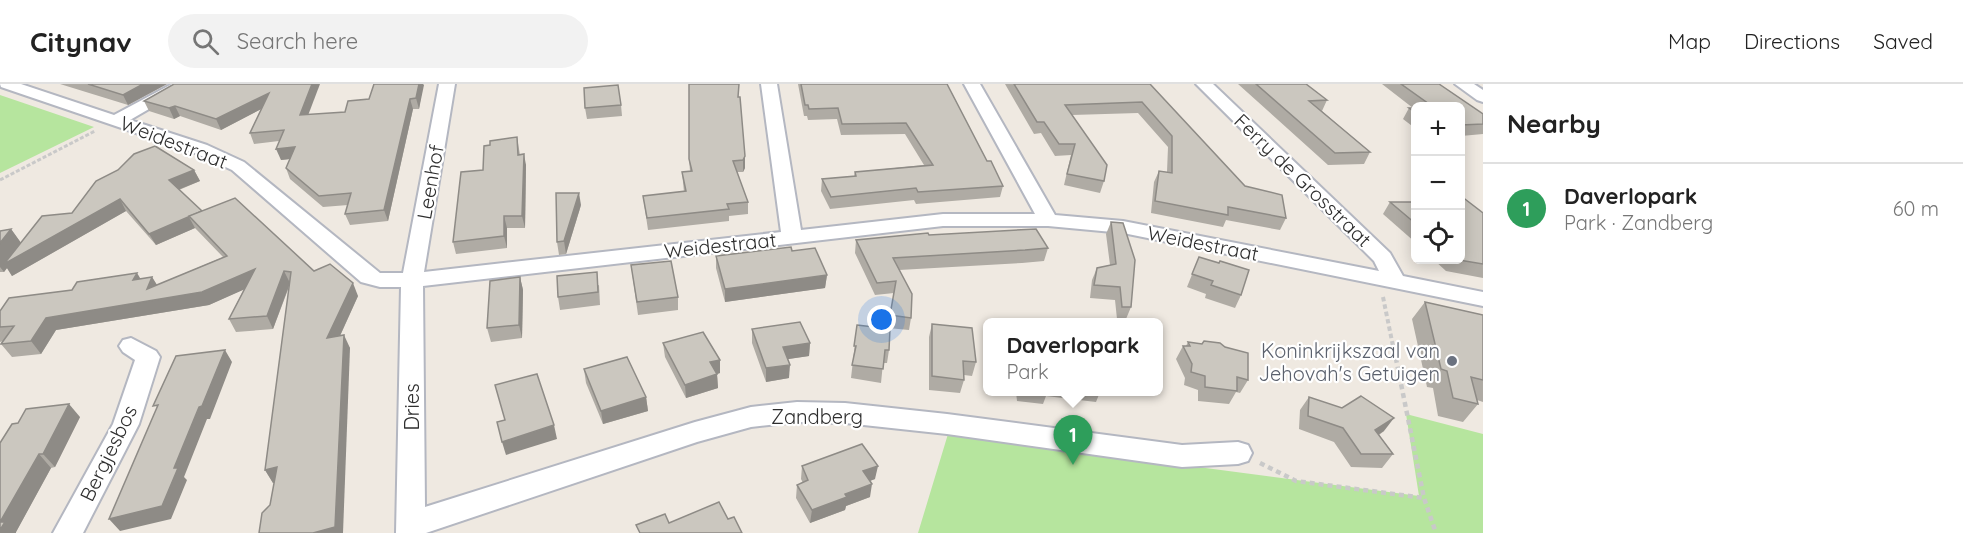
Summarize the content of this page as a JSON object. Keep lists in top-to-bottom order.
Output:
{
  "streets": {
    "street": [
      "Weidestraat",
      "Ferry de Grosstraat",
      "Leenhof",
      "Dries",
      "Zandberg",
      "Bergjesbos"
    ]
  },
  "crossings": [
    ["Weidestraat", "Ferry de Grosstraat"],
    ["Weidestraat", "Leenhof"],
    ["Weidestraat", "Dries"],
    ["Leenhof", "Dries"],
    ["Dries", "Zandberg"]
  ],
  "places": ["Koninkrijkszaal van Jehovah's Getuigen"],
  "page": {
    "header": "Citynav",
    "search": "Search here",
    "nav": ["Map", "Directions", "Saved"],
    "heading": "Nearby",
    "map_buttons": ["+", "−"],
    "list": [
      {
        "mark": "1",
        "name": "Daverlopark",
        "note": "Park · Zandberg",
        "value": "60 m"
      }
    ],
    "popup": ["Daverlopark", "Park"],
    "pins": "1"
  }
}
